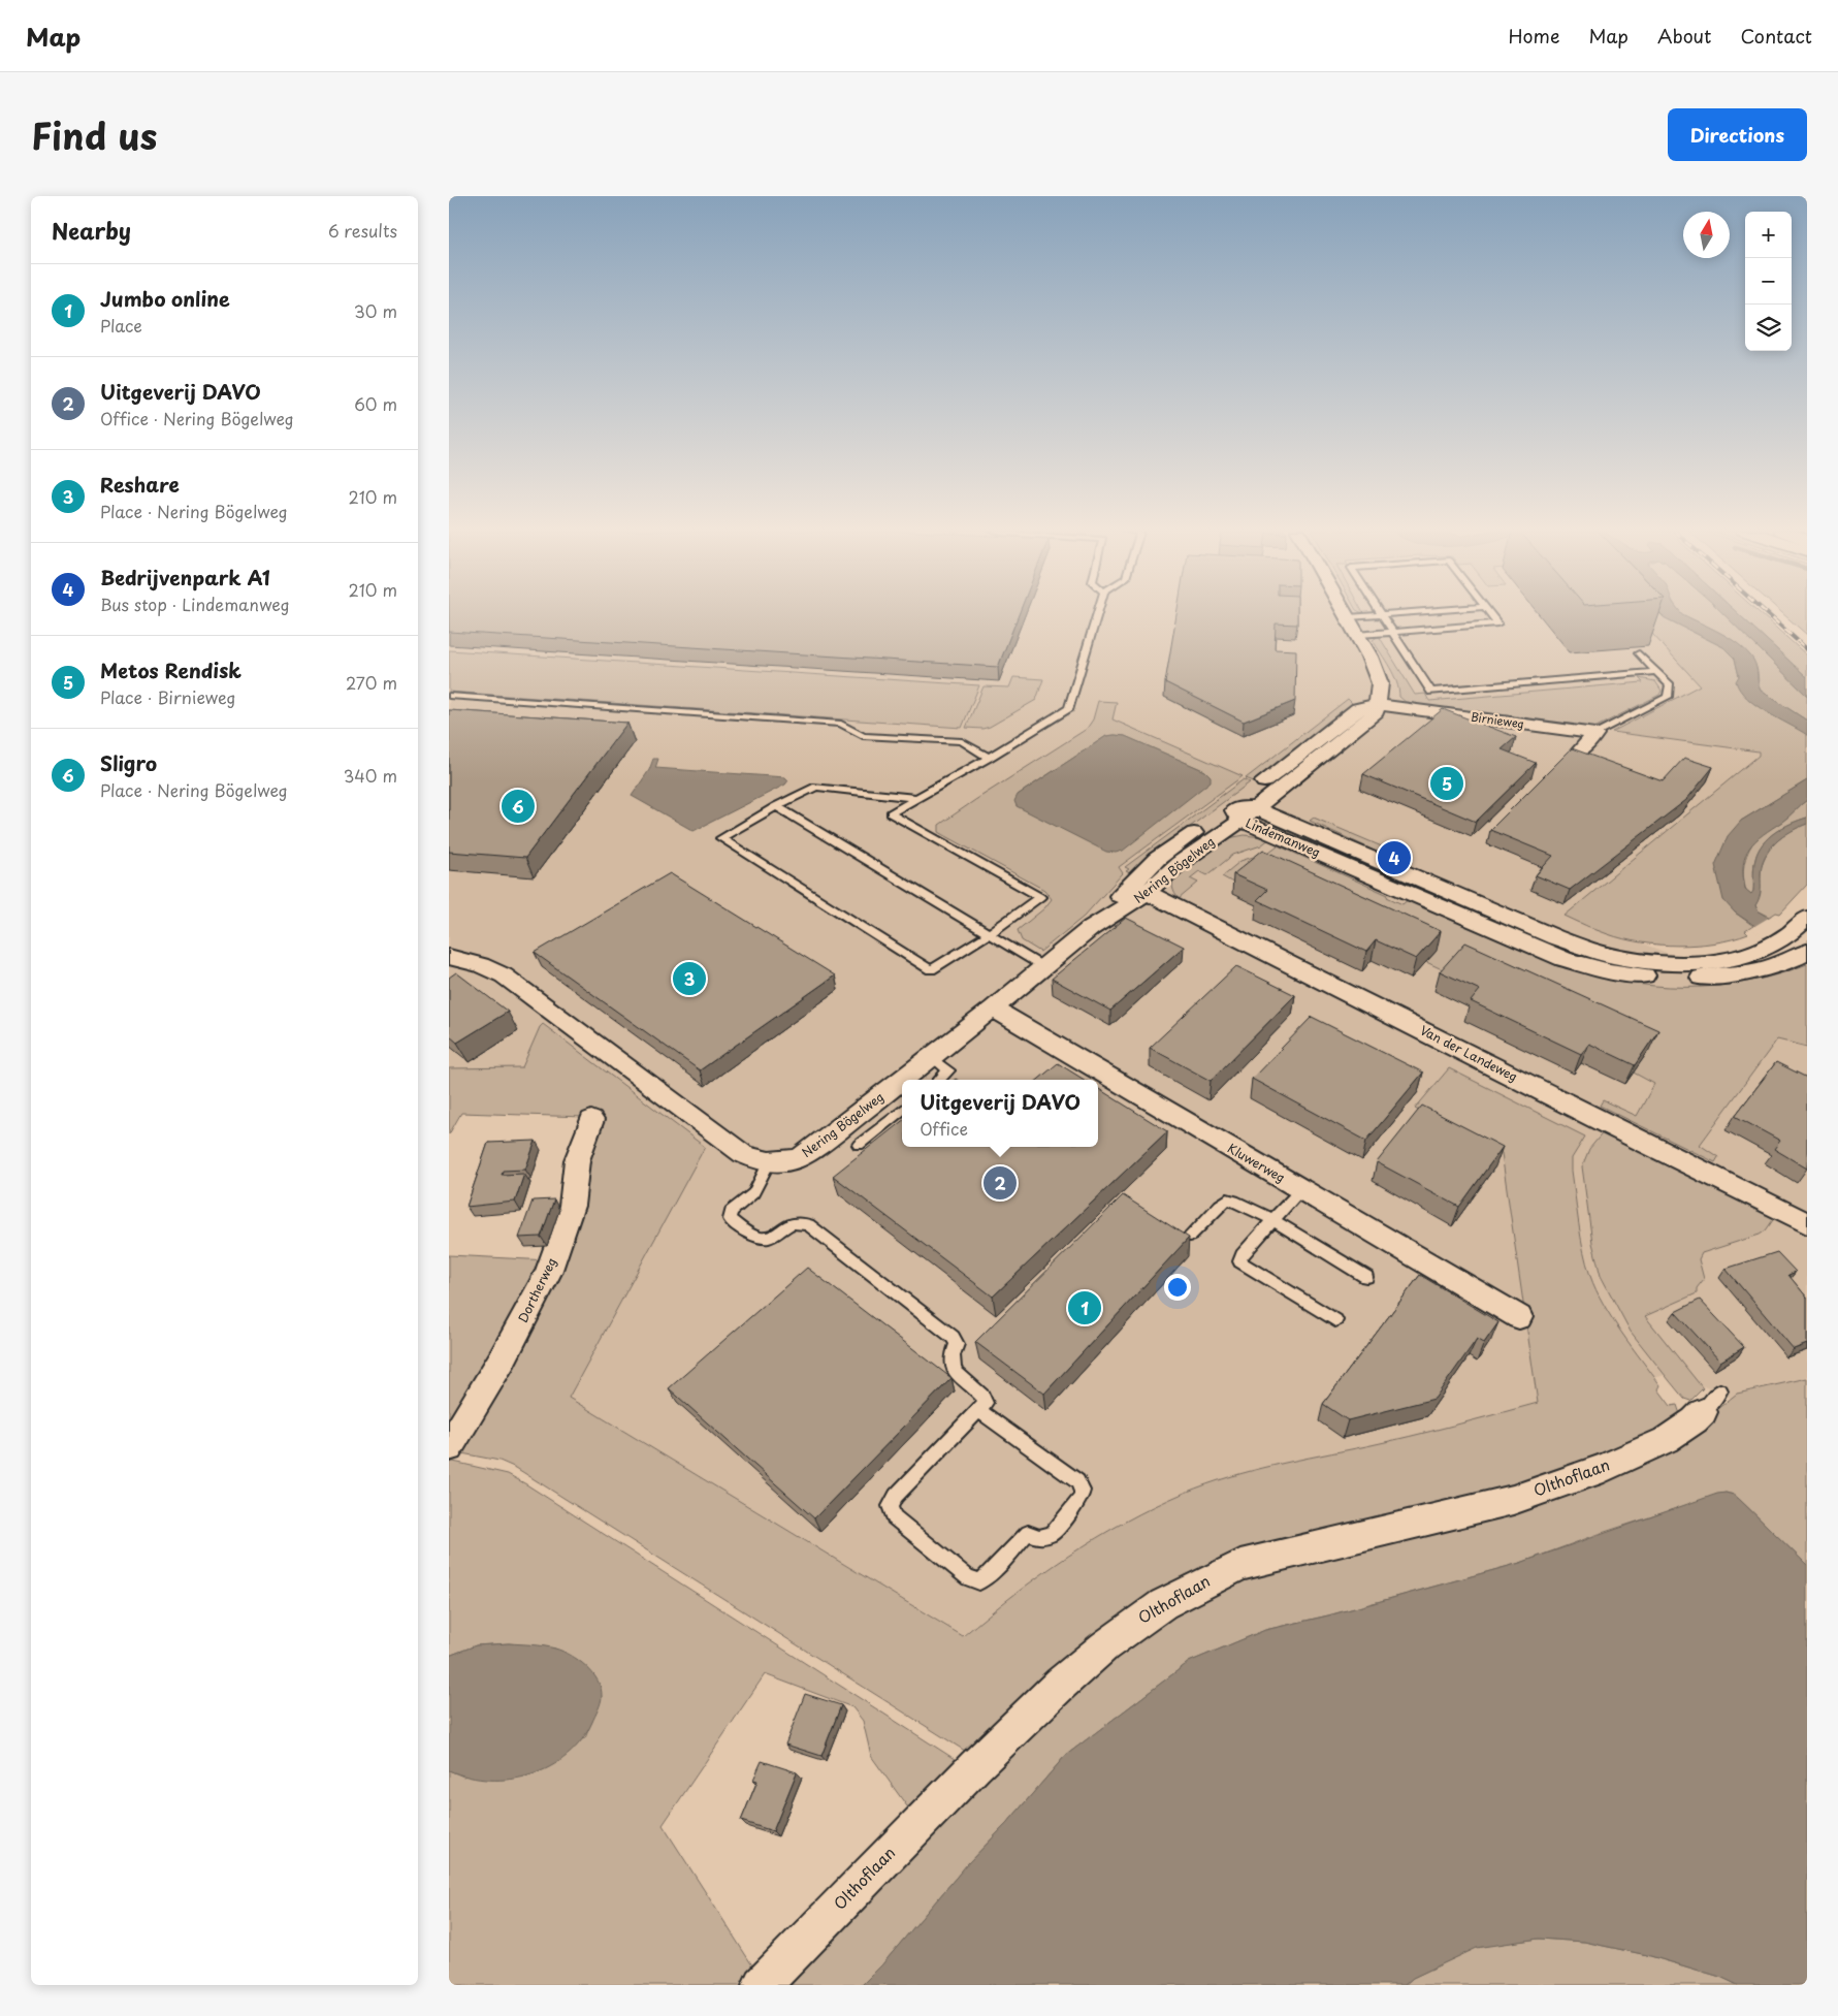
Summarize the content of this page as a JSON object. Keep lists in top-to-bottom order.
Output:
{
  "streets": {
    "street": [
      "Birnieweg",
      "Lindemanweg",
      "Nering Bögelweg",
      "Van der Landeweg",
      "Kluwerweg",
      "Dortherweg",
      "Olthoflaan"
    ]
  },
  "crossings": [
    ["Lindemanweg", "Nering Bögelweg"],
    ["Nering Bögelweg", "Van der Landeweg"],
    ["Nering Bögelweg", "Kluwerweg"]
  ],
  "north": "top",
  "page": {
    "header": "Map",
    "nav": [
      "Home",
      "Map",
      "About",
      "Contact"
    ],
    "title": "Find us",
    "buttons": "Directions",
    "heading": ["Nearby", "6 results"],
    "map_buttons": ["+", "−"],
    "list": [
      {
        "mark": "1",
        "name": "Jumbo online",
        "note": "Place",
        "value": "30 m"
      },
      {
        "mark": "2",
        "name": "Uitgeverij DAVO",
        "note": "Office · Nering Bögelweg",
        "value": "60 m"
      },
      {
        "mark": "3",
        "name": "Reshare",
        "note": "Place · Nering Bögelweg",
        "value": "210 m"
      },
      {
        "mark": "4",
        "name": "Bedrijvenpark A1",
        "note": "Bus stop · Lindemanweg",
        "value": "210 m"
      },
      {
        "mark": "5",
        "name": "Metos Rendisk",
        "note": "Place · Birnieweg",
        "value": "270 m"
      },
      {
        "mark": "6",
        "name": "Sligro",
        "note": "Place · Nering Bögelweg",
        "value": "340 m"
      }
    ],
    "pins": [
      "5",
      "6",
      "4",
      "3",
      "2",
      "1"
    ],
    "popup": ["Uitgeverij DAVO", "Office"]
  }
}
